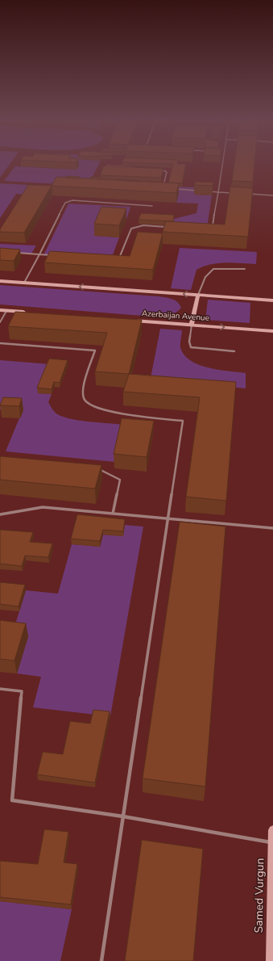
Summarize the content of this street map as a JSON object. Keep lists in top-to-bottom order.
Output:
{
  "streets": {
    "main road": ["Azerbaijan Avenue", "Samed Vurgun"]
  }
}
